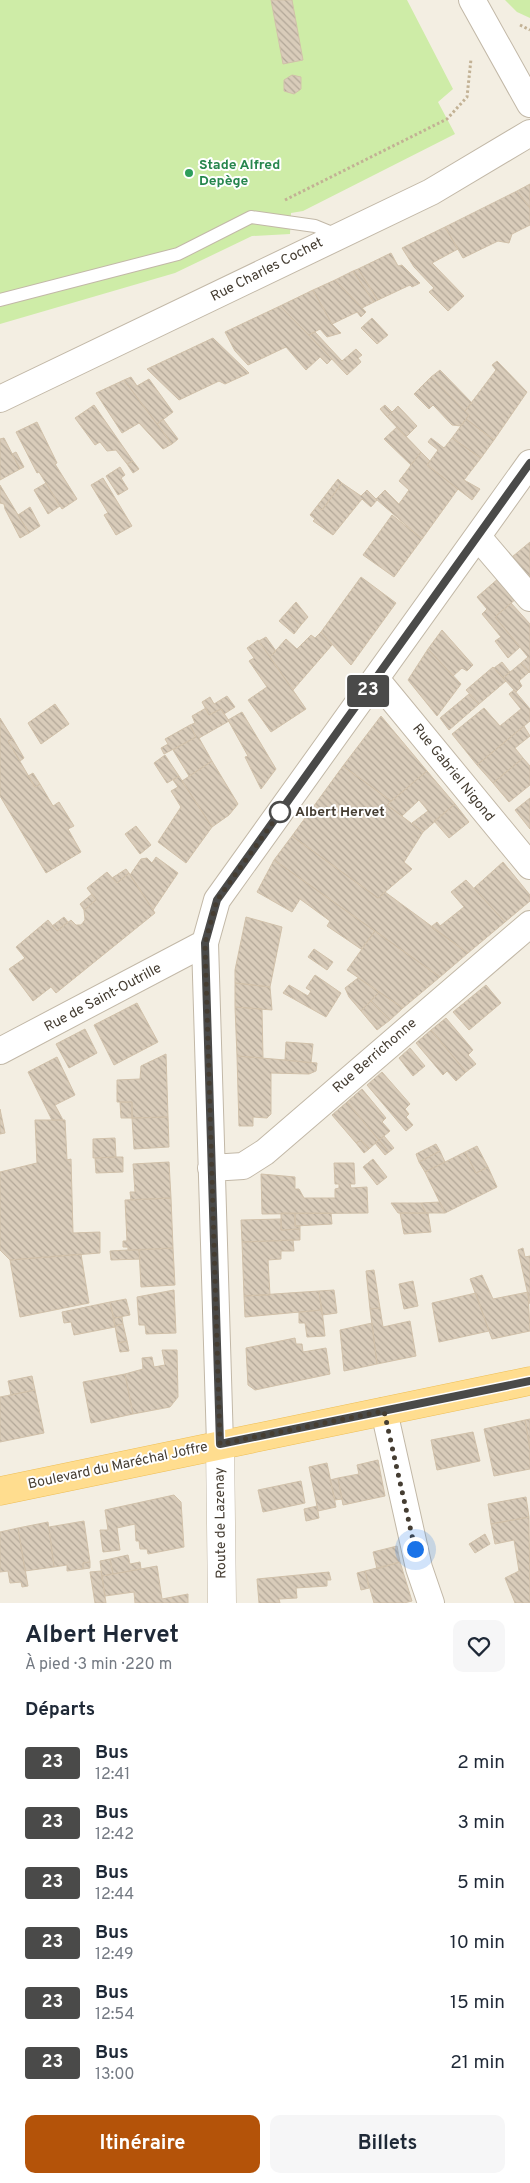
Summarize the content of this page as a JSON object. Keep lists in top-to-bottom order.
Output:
{
  "streets": {
    "main road": ["Boulevard du Maréchal Joffre"],
    "street": [
      "Rue Charles Cochet",
      "Rue Gabriel Nigond",
      "Rue de Saint-Outrille",
      "Rue Berrichonne",
      "Route de Lazenay"
    ]
  },
  "crossings": [
    ["Boulevard du Maréchal Joffre", "Route de Lazenay"]
  ],
  "places": ["Stade Alfred Depège", "Albert Hervet"],
  "lines": ["bus line 23"],
  "page": {
    "on_map": "23",
    "heading": [
      ["Albert Hervet", "À pied · 3 min · 220 m"],
      "Départs"
    ],
    "list": [
      {
        "mark": "23",
        "name": "Bus",
        "note": "12:41",
        "value": "2 min"
      },
      {
        "mark": "23",
        "name": "Bus",
        "note": "12:42",
        "value": "3 min"
      },
      {
        "mark": "23",
        "name": "Bus",
        "note": "12:44",
        "value": "5 min"
      },
      {
        "mark": "23",
        "name": "Bus",
        "note": "12:49",
        "value": "10 min"
      },
      {
        "mark": "23",
        "name": "Bus",
        "note": "12:54",
        "value": "15 min"
      },
      {
        "mark": "23",
        "name": "Bus",
        "note": "13:00",
        "value": "21 min"
      }
    ],
    "buttons": ["Itinéraire", "Billets"]
  }
}
